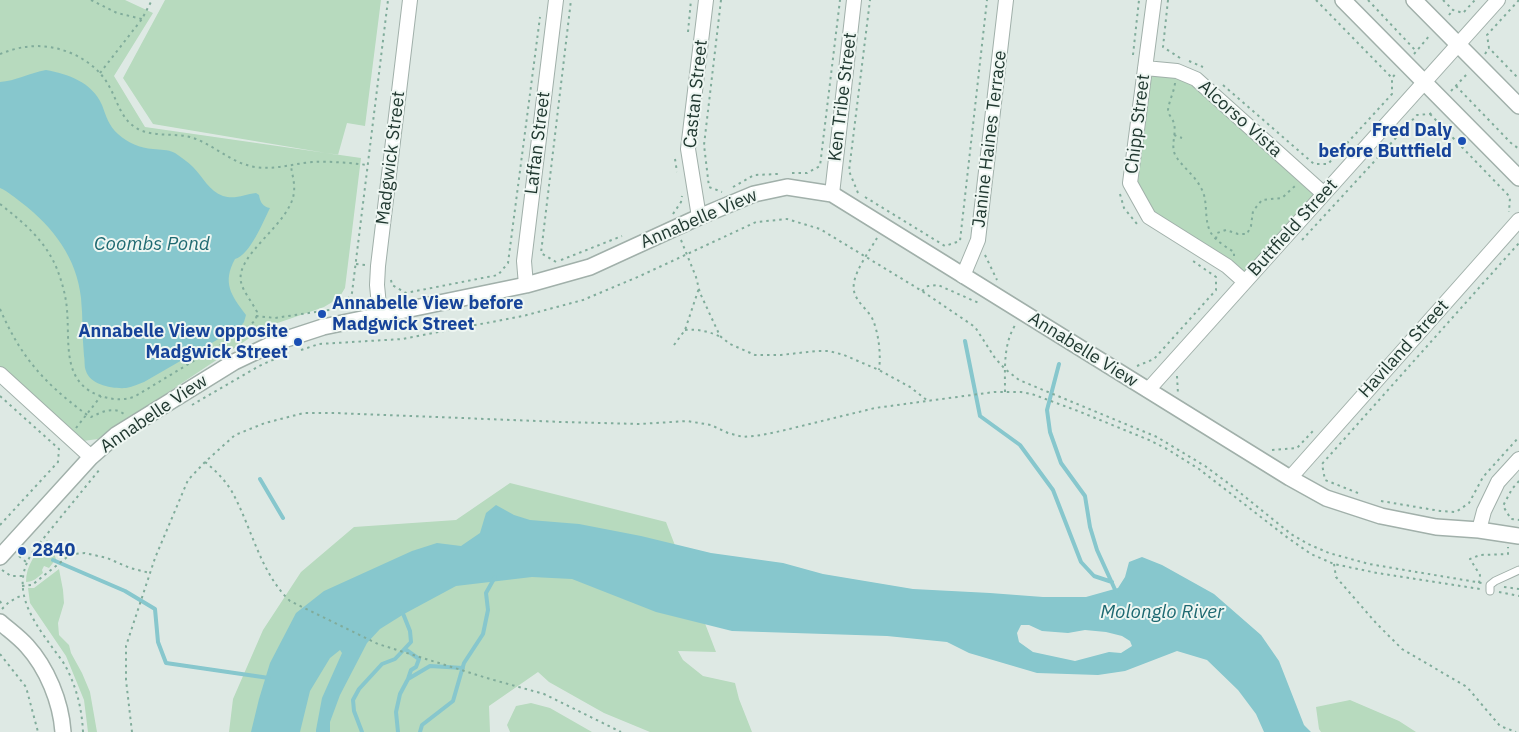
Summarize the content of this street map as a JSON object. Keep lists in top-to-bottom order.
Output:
{
  "streets": {
    "street": [
      "Castan Street",
      "Ken Tribe Street",
      "Alcorso Vista",
      "Chipp Street",
      "Janine Haines Terrace",
      "Laffan Street",
      "Madgwick Street",
      "Annabelle View",
      "Buttfield Street",
      "Haviland Street"
    ]
  },
  "crossings": [
    ["Castan Street", "Annabelle View"],
    ["Ken Tribe Street", "Annabelle View"],
    ["Alcorso Vista", "Chipp Street"],
    ["Alcorso Vista", "Buttfield Street"],
    ["Chipp Street", "Buttfield Street"],
    ["Janine Haines Terrace", "Annabelle View"],
    ["Laffan Street", "Annabelle View"],
    ["Madgwick Street", "Annabelle View"],
    ["Annabelle View", "Buttfield Street"],
    ["Annabelle View", "Haviland Street"]
  ],
  "water": ["Coombs Pond", "Molonglo River"],
  "places": [
    "Fred Daly before Buttfield",
    "Annabelle View before Madgwick Street",
    "Annabelle View opposite Madgwick Street",
    "2840"
  ]
}
